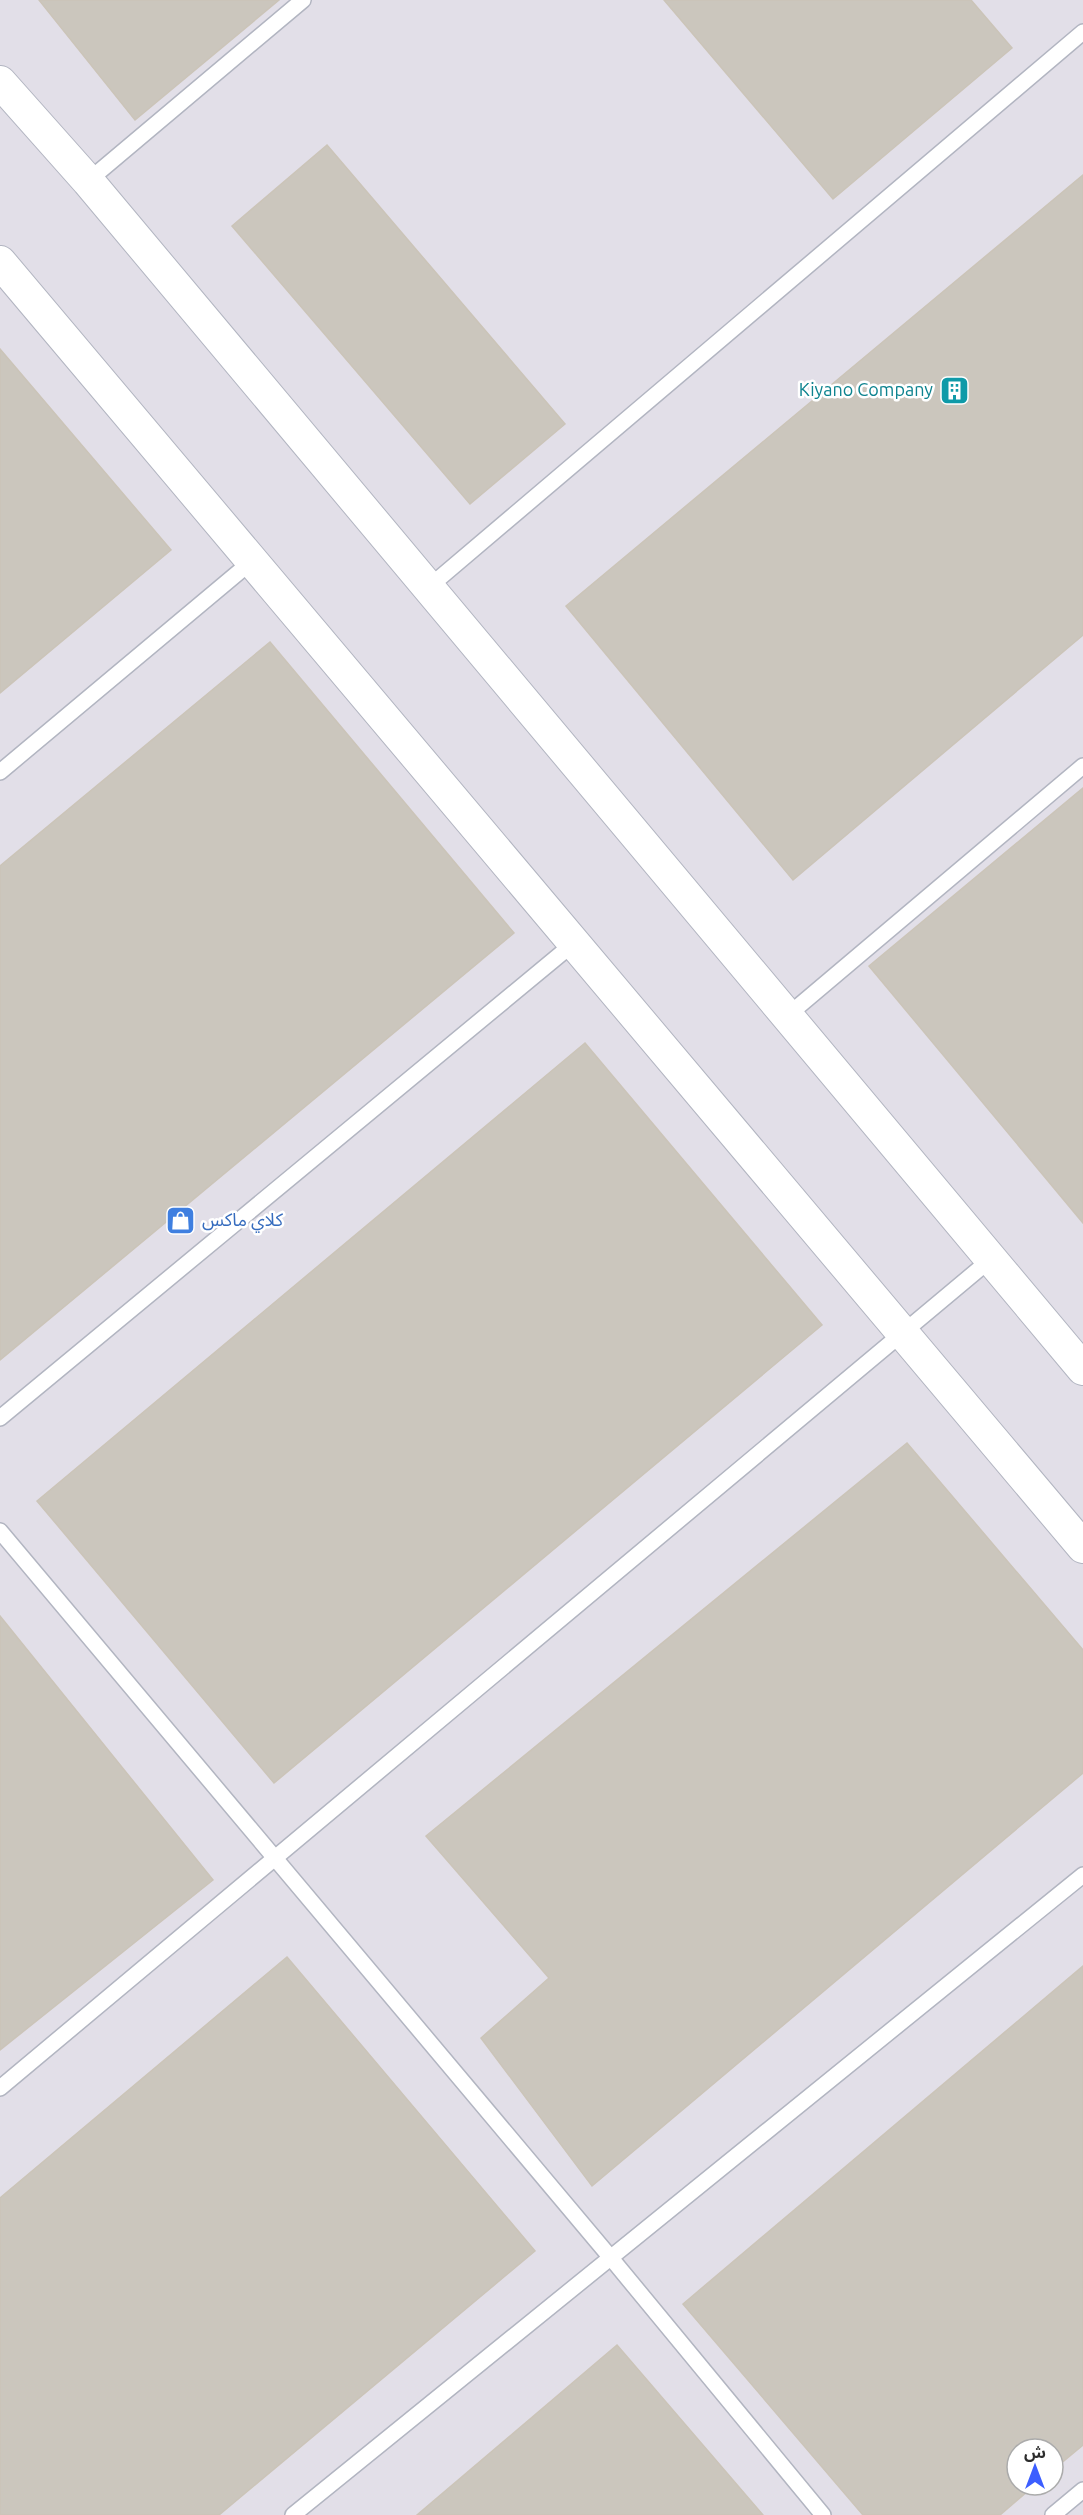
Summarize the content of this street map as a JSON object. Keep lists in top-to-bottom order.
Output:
{
  "places": {
    "building": ["Kiyano Company"],
    "shop": ["كلاي ماكس"]
  },
  "north": "top"
}
